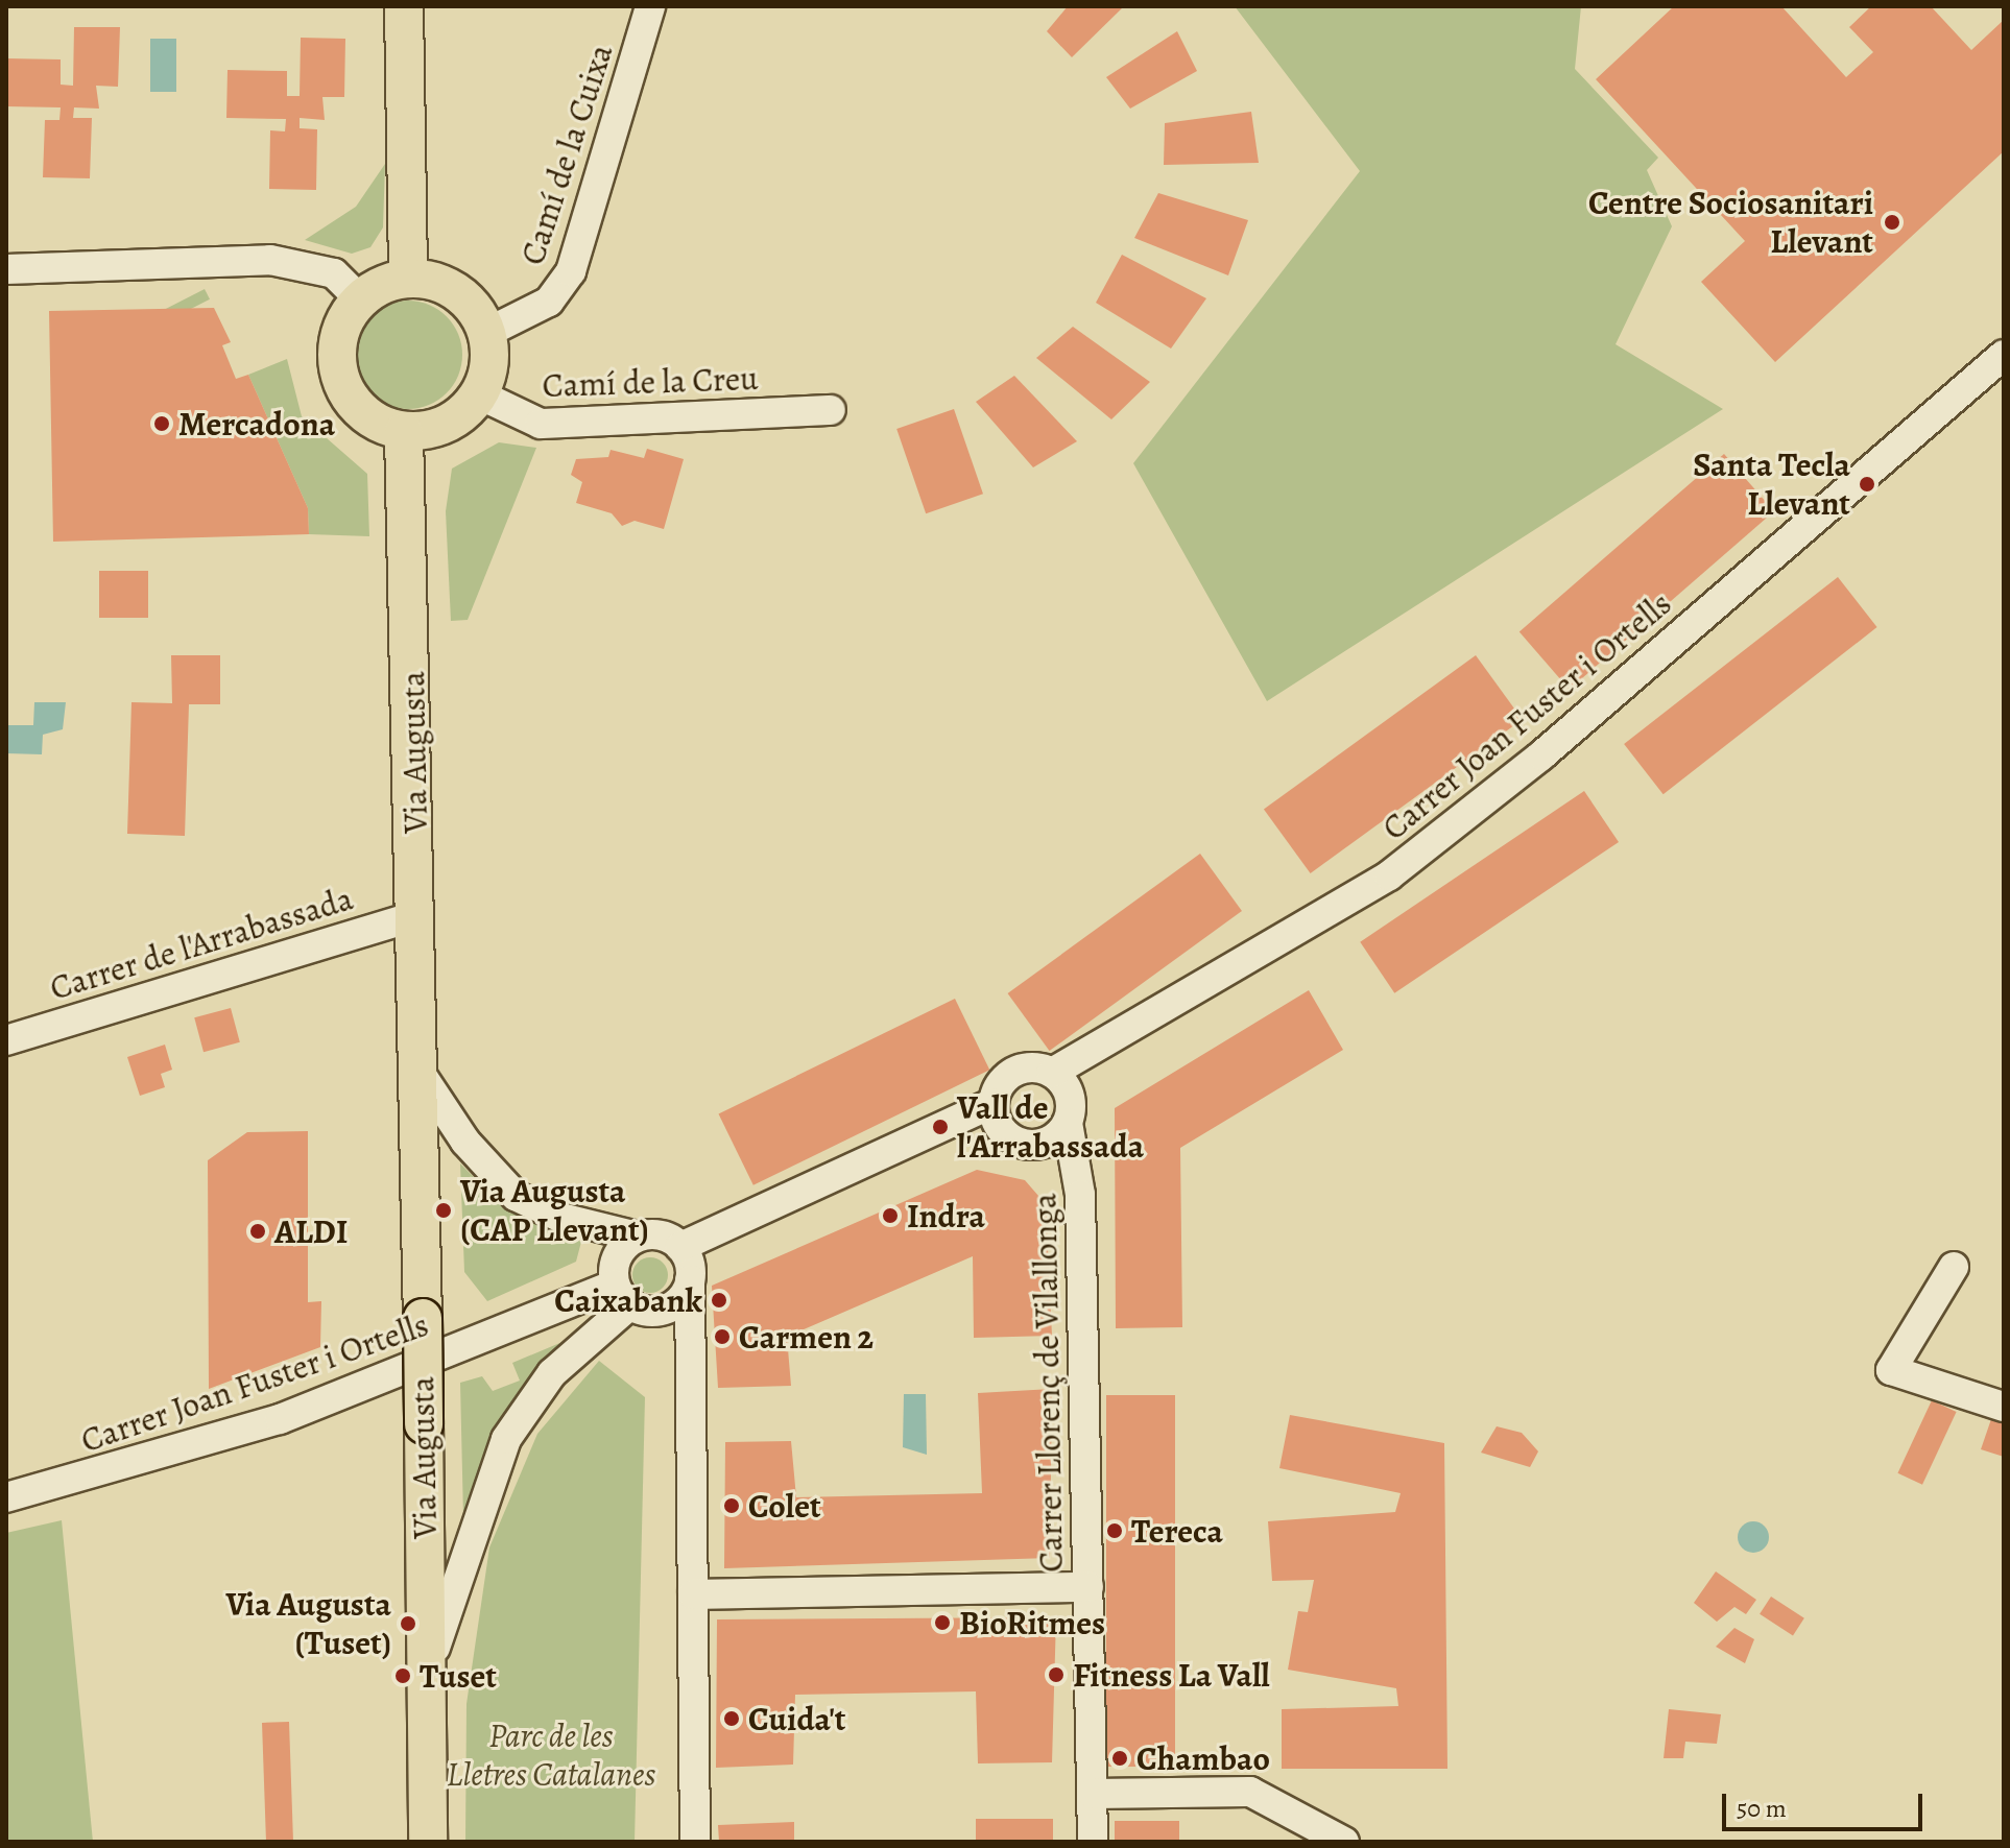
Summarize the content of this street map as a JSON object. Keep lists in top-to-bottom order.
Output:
{
  "streets": {
    "main road": ["Via Augusta"],
    "street": [
      "Camí de la Cuixa",
      "Camí de la Creu",
      "Carrer Joan Fuster i Ortells",
      "Carrer de l'Arrabassada",
      "Carrer Llorenç de Vilallonga"
    ]
  },
  "crossings": [
    ["Camí de la Cuixa", "Camí de la Creu"],
    ["Camí de la Cuixa", "Via Augusta"],
    ["Camí de la Creu", "Via Augusta"],
    ["Carrer Joan Fuster i Ortells", "Carrer Llorenç de Vilallonga"],
    ["Via Augusta", "Carrer de l'Arrabassada"]
  ],
  "parks": ["Parc de les Lletres Catalanes"],
  "places": [
    "Centre Sociosanitari Llevant",
    "Mercadona",
    "Santa Tecla Llevant",
    "Vall de l'Arrabassada",
    "Via Augusta (CAP Llevant)",
    "Indra",
    "ALDI",
    "Caixabank",
    "Carmen 2",
    "Colet",
    "Tereca",
    "BioRitmes",
    "Via Augusta (Tuset)",
    "Fitness La Vall",
    "Tuset",
    "Cuida't",
    "Chambao"
  ],
  "scale_bar": "50 m"
}
